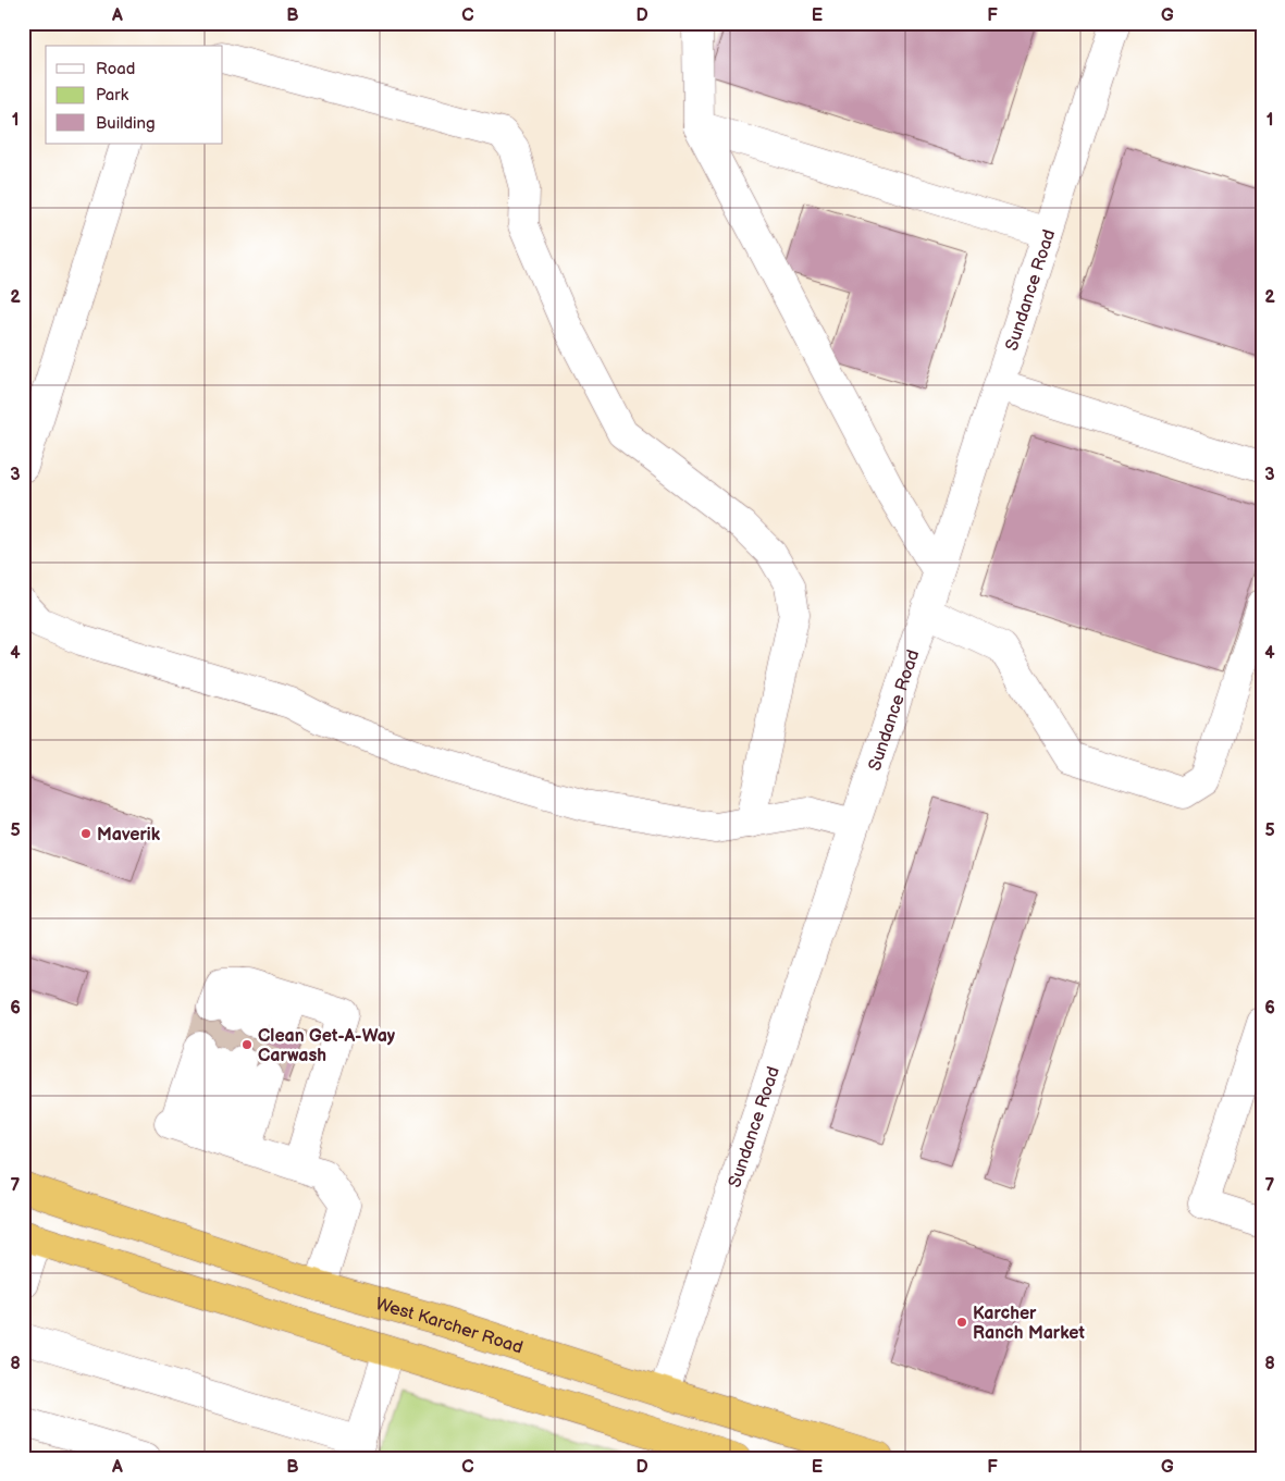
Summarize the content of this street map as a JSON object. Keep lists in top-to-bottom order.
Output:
{
  "streets": {
    "highway": ["West Karcher Road"],
    "street": ["Sundance Road"]
  },
  "crossings": [
    ["Sundance Road", "West Karcher Road"]
  ],
  "places": ["Maverik", "Clean Get-A-Way Carwash", "Karcher Ranch Market"],
  "legend": ["Road", "Park", "Building"],
  "grid": {
    "columns": [
      "A",
      "B",
      "C",
      "D",
      "E",
      "F",
      "G"
    ],
    "rows": [
      "1",
      "2",
      "3",
      "4",
      "5",
      "6",
      "7",
      "8"
    ]
  }
}
